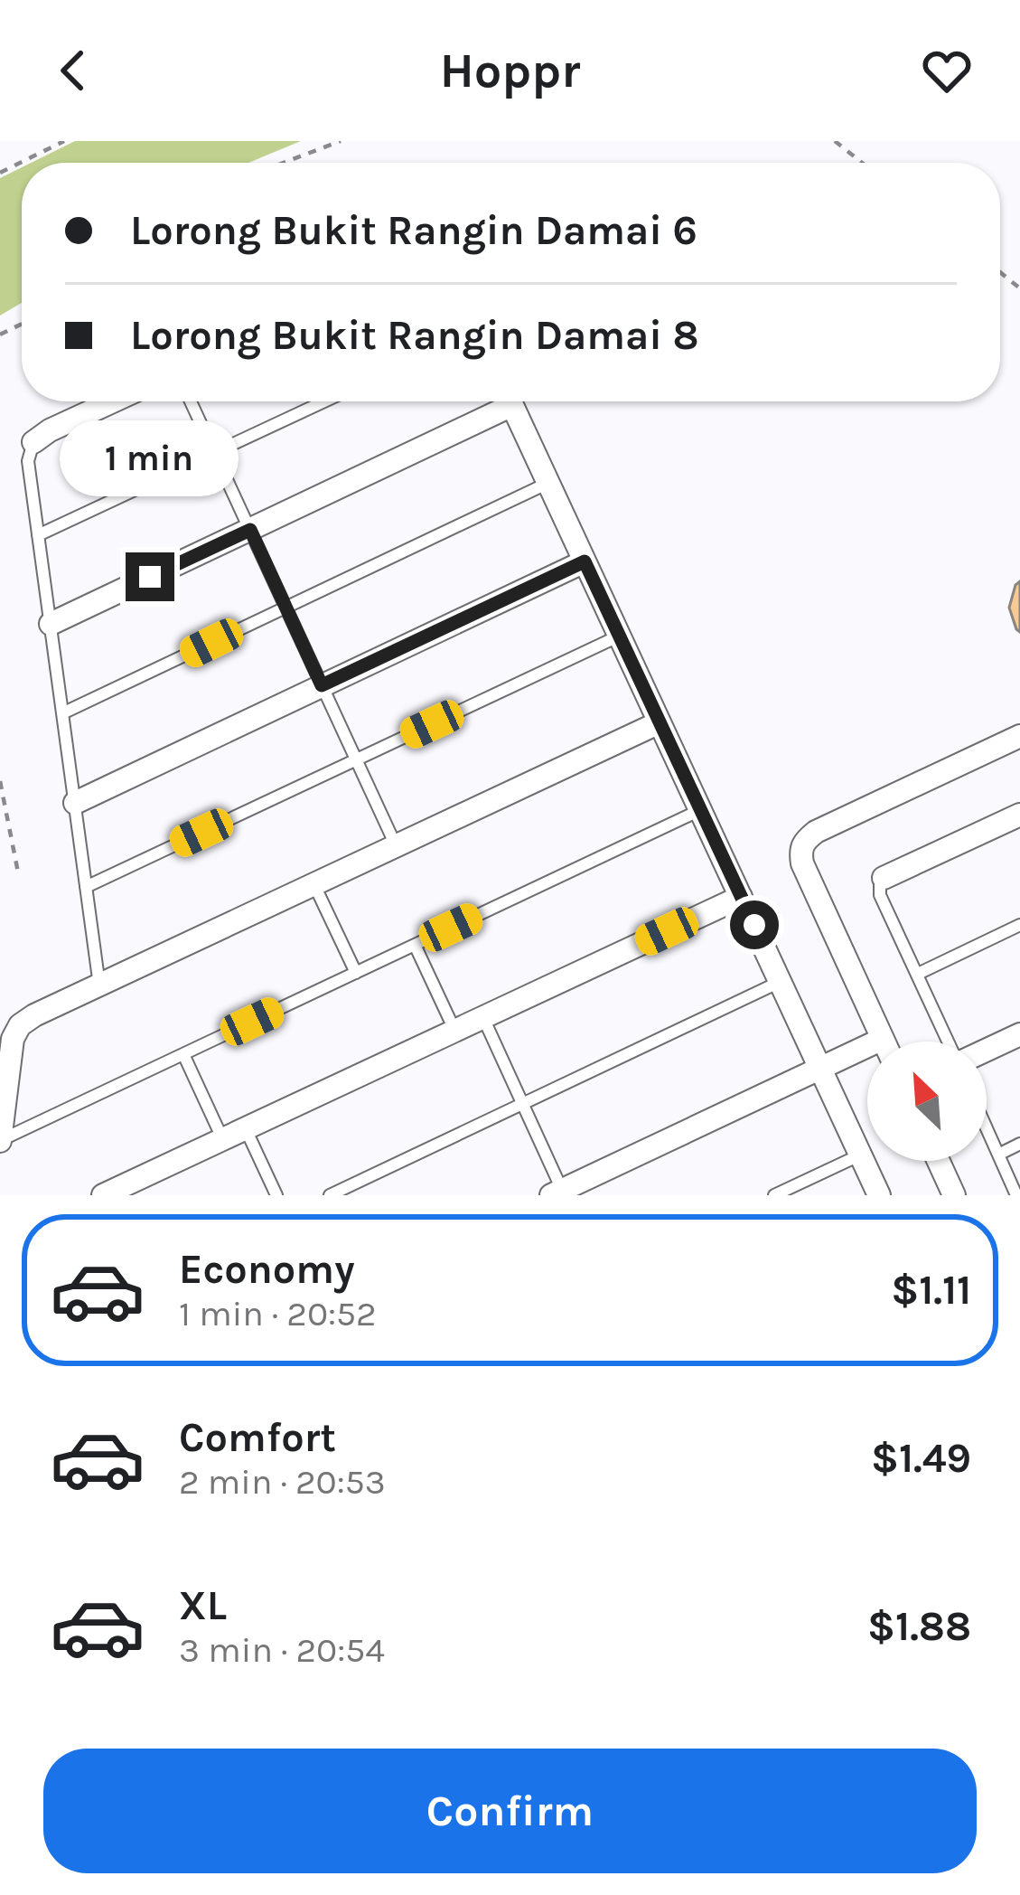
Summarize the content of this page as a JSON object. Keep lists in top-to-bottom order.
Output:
{
  "north": "top left",
  "page": {
    "header": "Hoppr",
    "banner": ["Lorong Bukit Rangin Damai 6", "Lorong Bukit Rangin Damai 8"],
    "bubble": "1 min",
    "list": [
      {
        "name": "Economy",
        "note": "1 min · 20:52",
        "value": "$1.11"
      },
      {
        "name": "Comfort",
        "note": "2 min · 20:53",
        "value": "$1.49"
      },
      {
        "name": "XL",
        "note": "3 min · 20:54",
        "value": "$1.88"
      }
    ],
    "buttons": "Confirm"
  }
}
